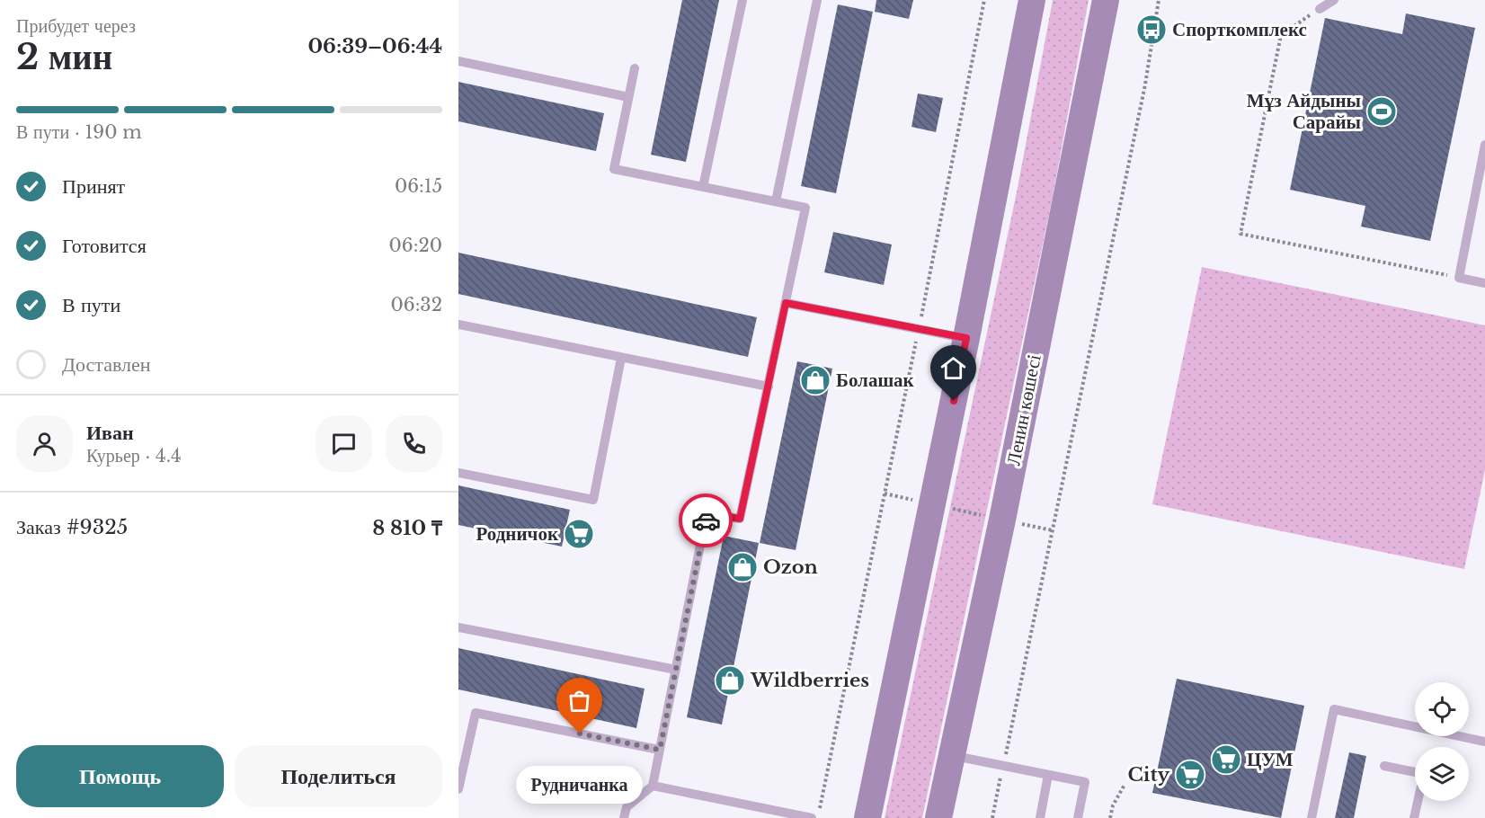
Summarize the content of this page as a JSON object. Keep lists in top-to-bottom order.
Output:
{
  "streets": {
    "main road": ["Ленин көшесі"]
  },
  "places": {
    "bus stop": ["Спорткомплекс"],
    "sports": ["Мұз Айдыны Сарайы"],
    "shop": ["Болашак", "Ozon", "Wildberries"],
    "supermarket": ["Родничок", "ЦУМ", "City"],
    "other": ["Рудничанка"]
  },
  "page": {
    "heading": ["2 мин", "Прибудет через", "06:39–06:44"],
    "panel": [
      "Иван",
      "Курьер · 4.4",
      "Заказ #9325",
      "8 810 ₸"
    ],
    "bar": "В пути · 190 m",
    "list": [
      ["Принят", "06:15"],
      ["Готовится", "06:20"],
      ["В пути", "06:32"],
      "Доставлен"
    ],
    "buttons": ["Помощь", "Поделиться"],
    "bubble": "Рудничанка"
  }
}
